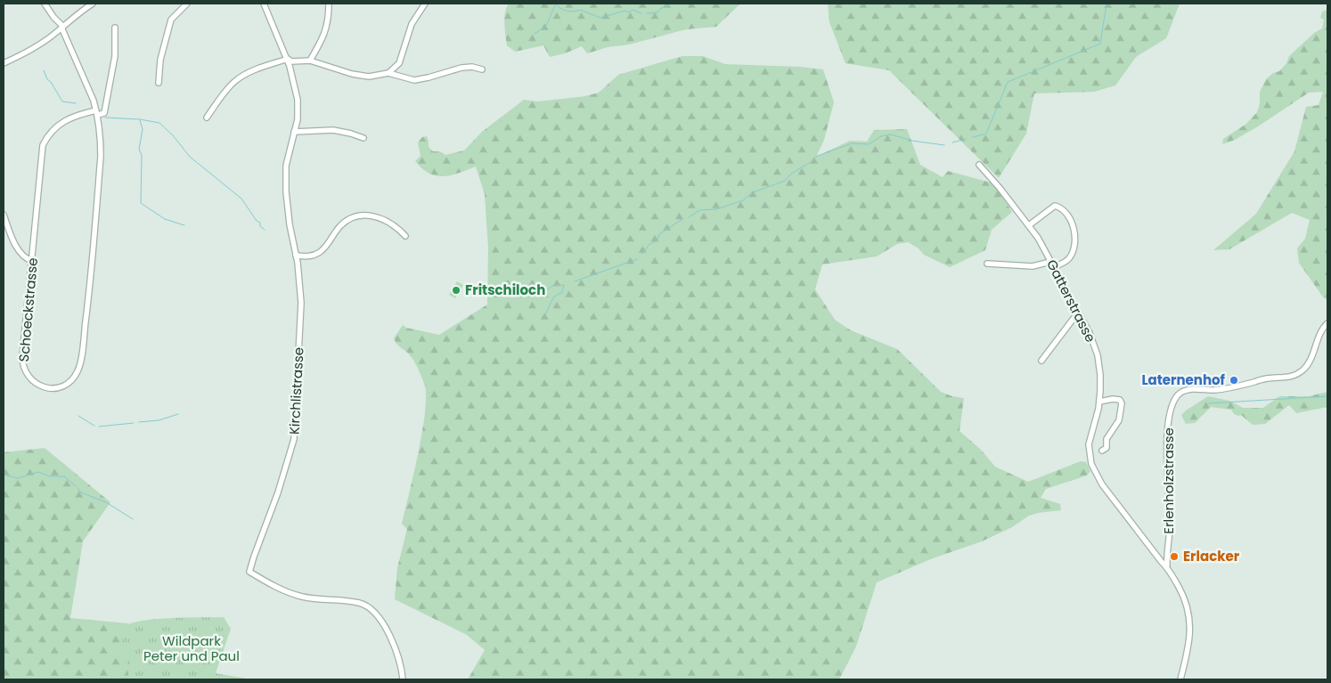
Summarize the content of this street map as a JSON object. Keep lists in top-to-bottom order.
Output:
{
  "streets": {
    "street": [
      "Gatterstrasse",
      "Schoeckstrasse",
      "Kirchlistrasse",
      "Erlenholzstrasse"
    ]
  },
  "crossings": [
    ["Gatterstrasse", "Erlenholzstrasse"]
  ],
  "parks": ["Wildpark Peter und Paul"],
  "places": ["Fritschiloch", "Laternenhof", "Erlacker"]
}
